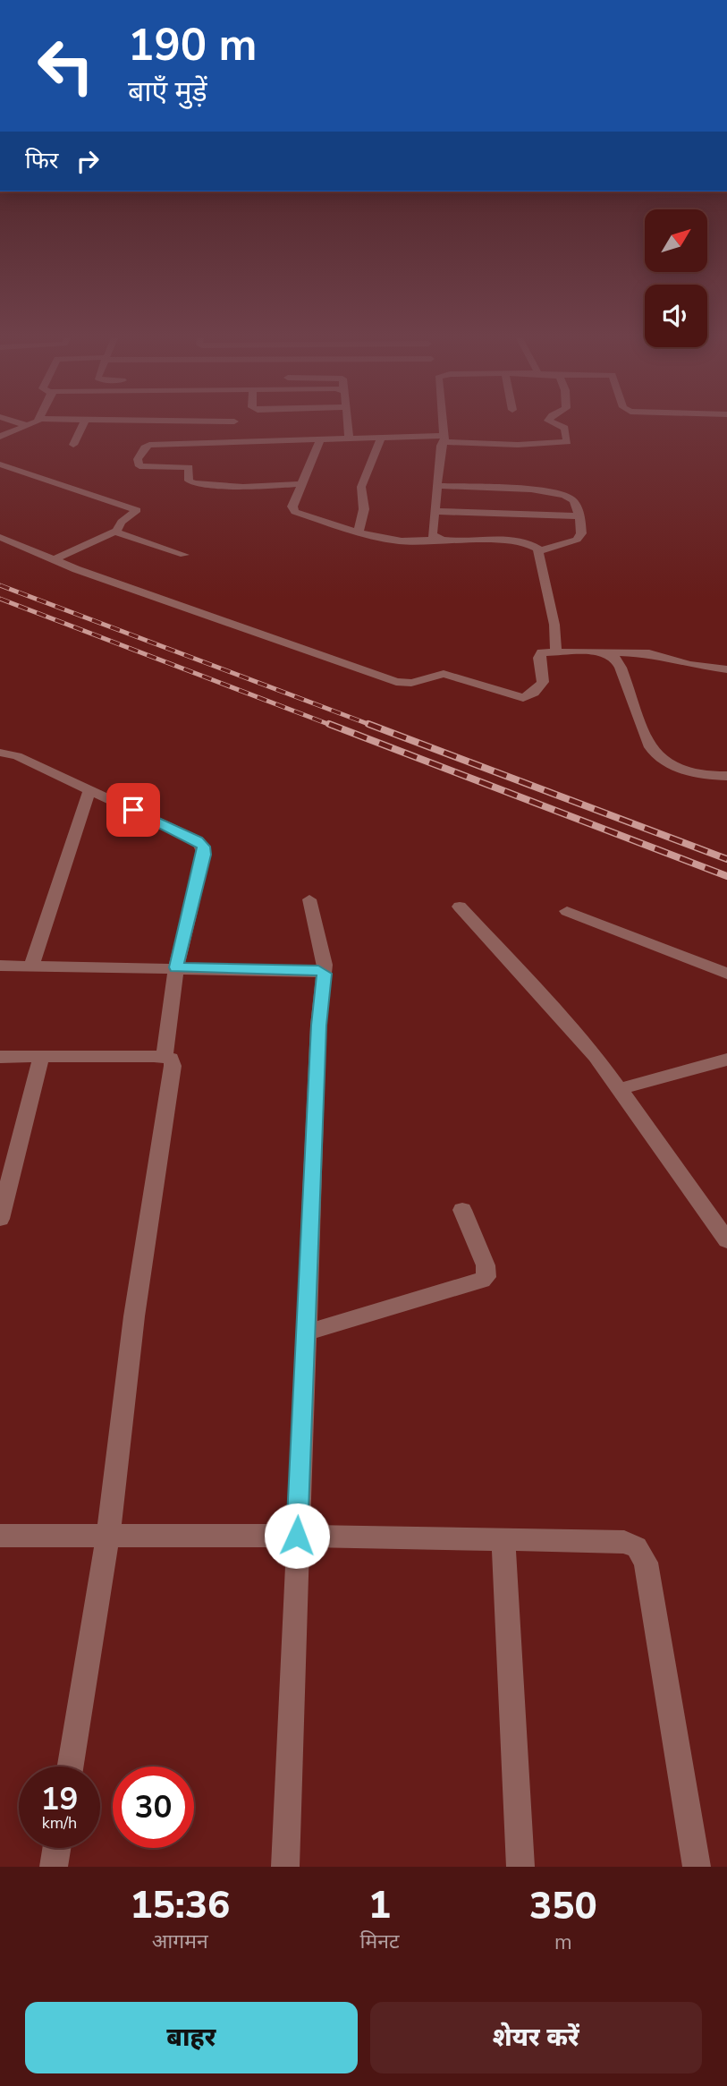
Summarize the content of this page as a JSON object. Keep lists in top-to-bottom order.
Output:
{
  "north": "top right",
  "page": {
    "turn": ["190 m", "बाएँ मुड़ें"],
    "then": "फिर",
    "speed": "19 km/h",
    "limit": "30",
    "eta": [
      "15:36",
      "आगमन",
      "1",
      "मिनट",
      "350",
      "m"
    ],
    "buttons": ["बाहर", "शेयर करें"]
  }
}
